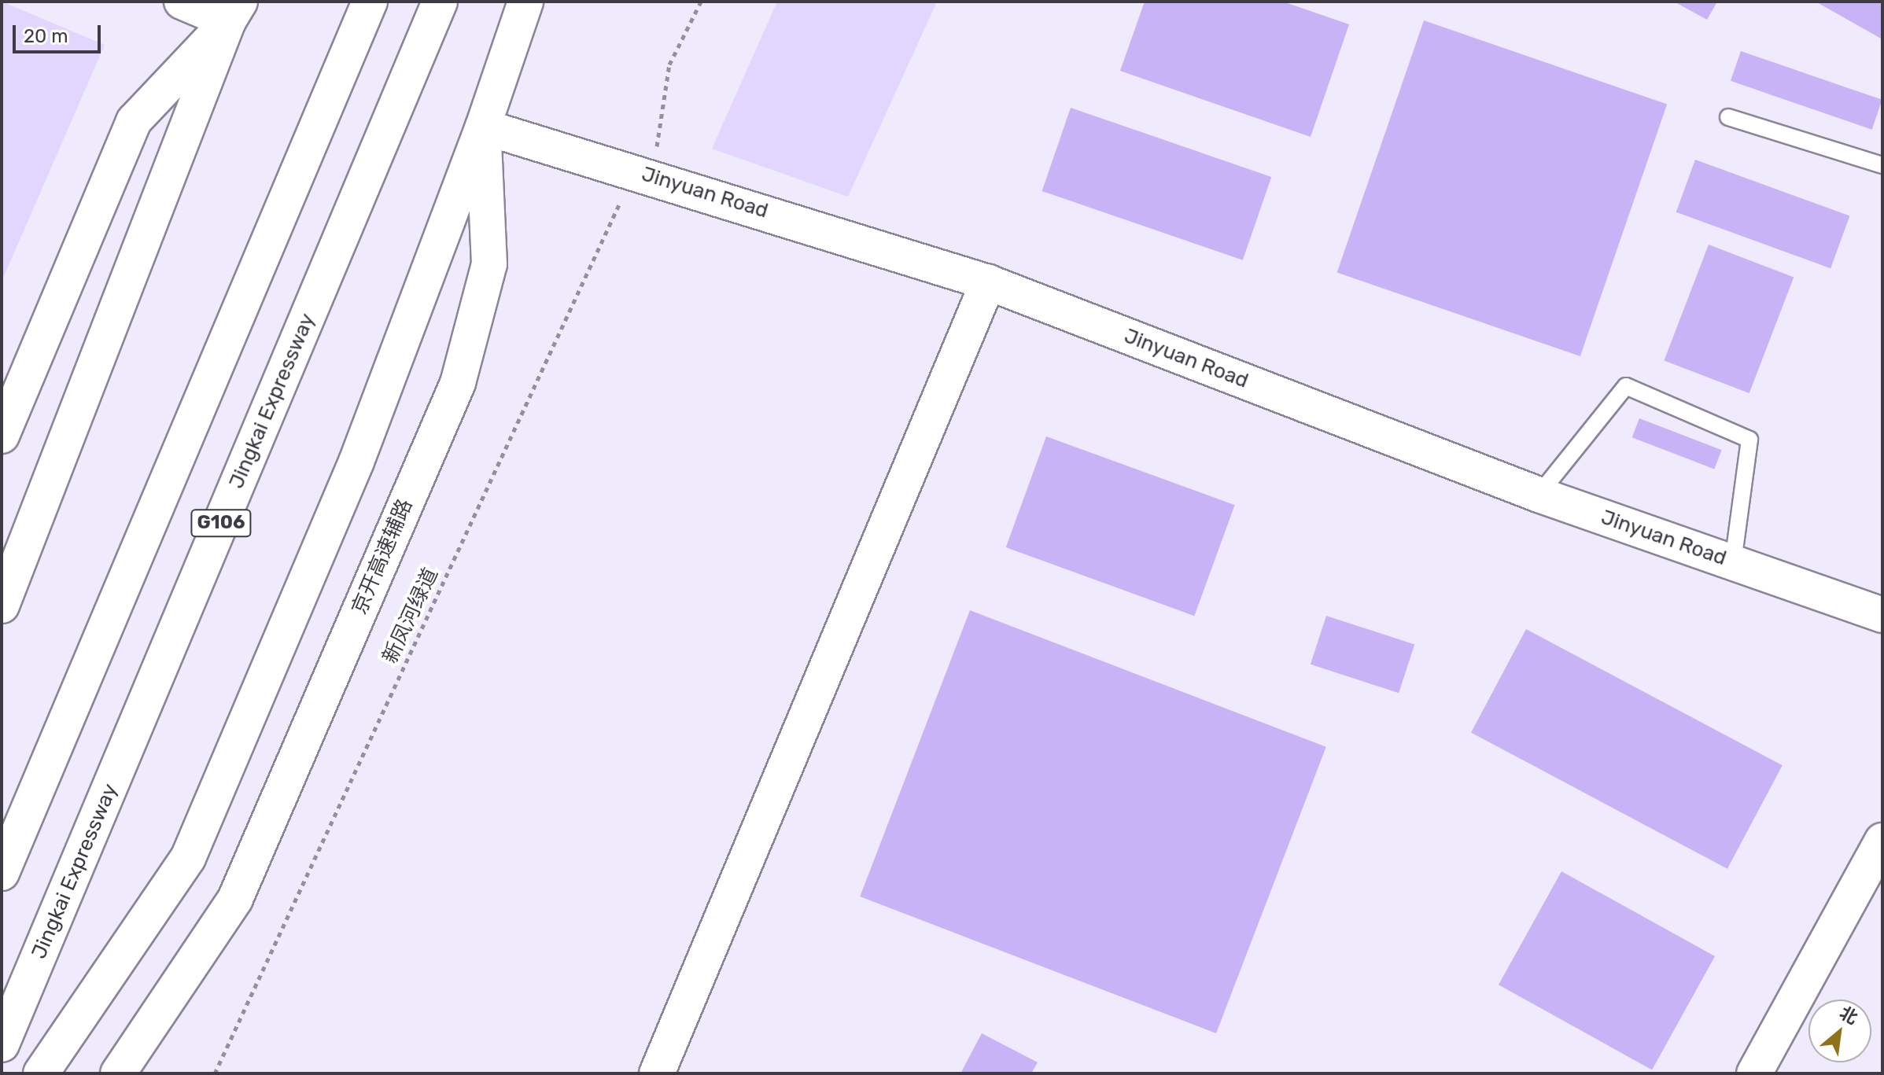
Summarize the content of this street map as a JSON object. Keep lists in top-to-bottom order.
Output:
{
  "streets": {
    "main road": [
      "Jinyuan Road",
      "Jingkai Expressway",
      "G106",
      "京开高速辅路"
    ],
    "path": ["新凤河绿道"]
  },
  "crossings": [
    ["Jinyuan Road", "京开高速辅路"],
    ["Jinyuan Road", "新凤河绿道"]
  ],
  "scale_bar": "20 m",
  "north": "top right"
}
